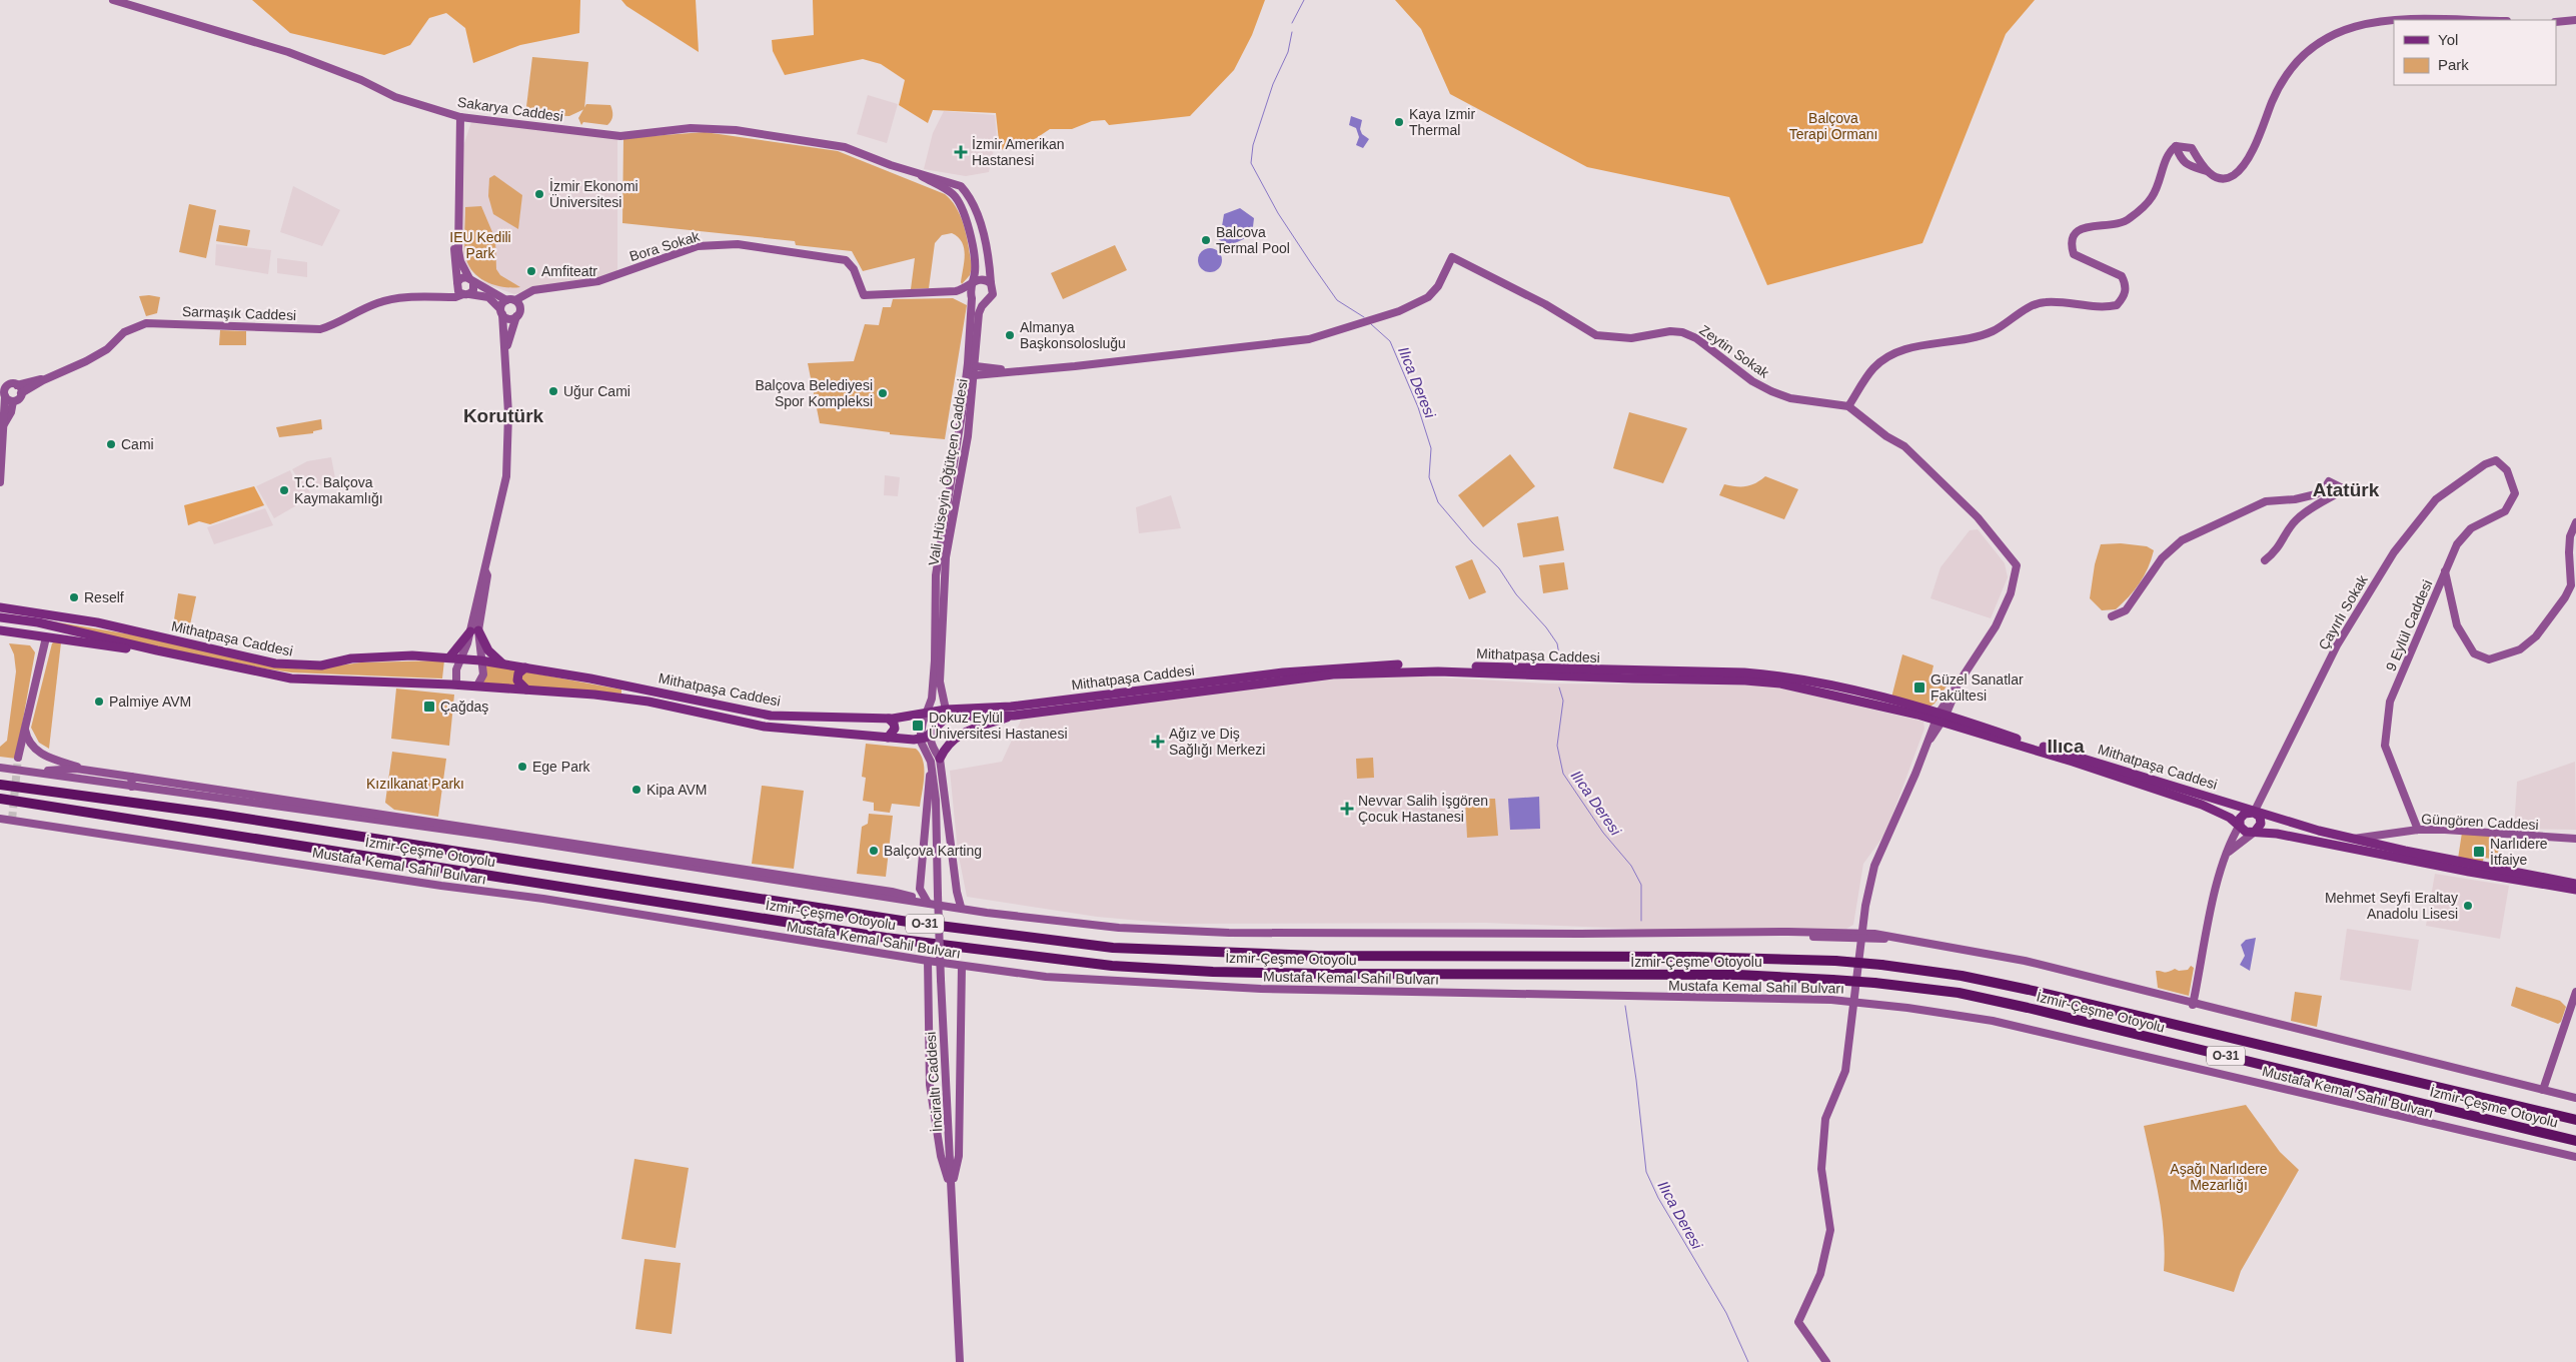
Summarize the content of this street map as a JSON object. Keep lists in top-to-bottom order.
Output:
{
  "streets": {
    "highway": ["İzmir-Çeşme Otoyolu", "O-31"],
    "main road": ["Mithatpaşa Caddesi"],
    "street": [
      "Sakarya Caddesi",
      "Bora Sokak",
      "Sarmaşık Caddesi",
      "Zeytin Sokak",
      "Vali Hüseyin Öğütçen Caddesi",
      "Çayırlı Sokak",
      "9 Eylül Caddesi",
      "Güngören Caddesi",
      "Mustafa Kemal Sahil Bulvarı",
      "İnciraltı Caddesi"
    ]
  },
  "crossings": [
    ["Sakarya Caddesi", "Vali Hüseyin Öğütçen Caddesi"],
    ["Vali Hüseyin Öğütçen Caddesi", "Mithatpaşa Caddesi"],
    ["Çayırlı Sokak", "9 Eylül Caddesi"],
    ["Çayırlı Sokak", "Mithatpaşa Caddesi"],
    ["9 Eylül Caddesi", "Güngören Caddesi"],
    ["Mithatpaşa Caddesi", "Güngören Caddesi"]
  ],
  "districts": ["Korutürk", "Atatürk", "Ilıca"],
  "water": ["Ilıca Deresi"],
  "parks": [
    "Balçova Terapi Ormanı",
    "IEU Kedili Park",
    "Kızılkanat Parkı",
    "Aşağı Narlıdere Mezarlığı"
  ],
  "places": {
    "other": [
      "Kaya Izmir Thermal",
      "İzmir Ekonomi Üniversitesi",
      "Balcova Termal Pool",
      "Amfiteatr",
      "Almanya Başkonsolosluğu",
      "Uğur Cami",
      "Balçova Belediyesi Spor Kompleksi",
      "Cami",
      "T.C. Balçova Kaymakamlığı",
      "Reself",
      "Palmiye AVM",
      "Ege Park",
      "Kipa AVM",
      "Balçova Karting",
      "Mehmet Seyfi Eraltay Anadolu Lisesi"
    ],
    "health": ["İzmir Amerikan Hastanesi", "Ağız ve Diş Sağlığı Merkezi", "Nevvar Salih İşgören Çocuk Hastanesi"],
    "transit": [
      "Güzel Sanatlar Fakültesi",
      "Çağdaş",
      "Dokuz Eylül Üniversitesi Hastanesi",
      "Narlıdere İtfaiye"
    ]
  },
  "legend": ["Yol", "Park"]
}
